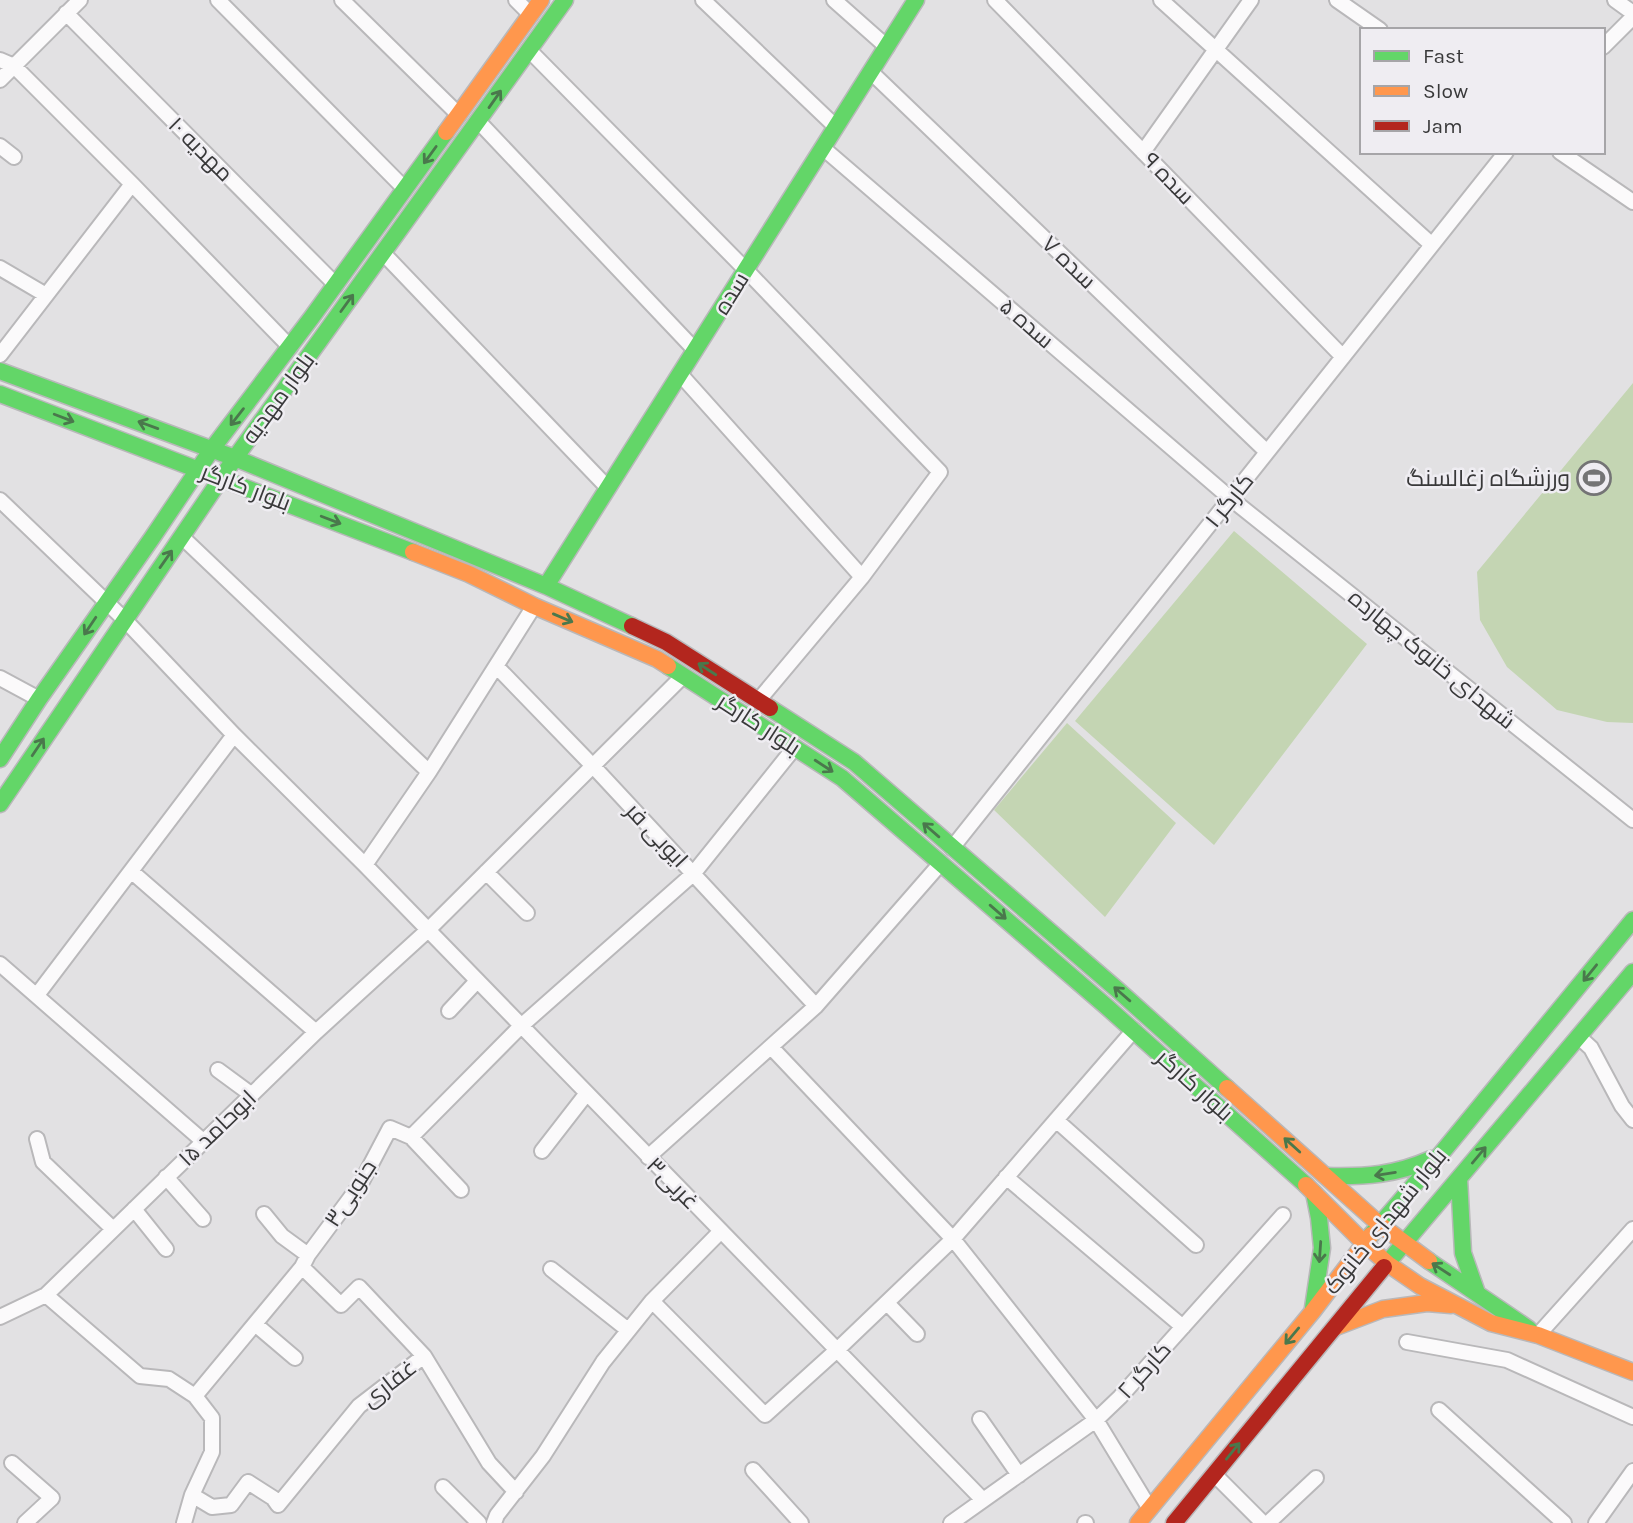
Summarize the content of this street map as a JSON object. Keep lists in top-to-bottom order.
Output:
{
  "streets": {
    "main road": [
      "سده",
      "بلوار مهدیه",
      "بلوار کارگر",
      "بلوار شهدای خانوک"
    ],
    "street": [
      "مهدیه ۱۰",
      "سده ۹",
      "سده ۷",
      "سده ۵",
      "کارگر ۱",
      "شهدای خانوک چهارده",
      "ایوبی فر",
      "ابوحامد ۱۵",
      "غربی۳",
      "جنوبی۳",
      "کارگر ۲",
      "غفاری"
    ]
  },
  "crossings": [
    ["مهدیه ۱۰", "بلوار مهدیه"],
    ["سده ۹", "کارگر ۱"],
    ["سده ۷", "سده"],
    ["سده ۷", "کارگر ۱"],
    ["سده", "سده ۵"],
    ["سده", "بلوار کارگر"],
    ["سده ۵", "کارگر ۱"],
    ["سده ۵", "شهدای خانوک چهارده"],
    ["بلوار مهدیه", "بلوار کارگر"],
    ["بلوار مهدیه", "غربی۳"],
    ["بلوار کارگر", "کارگر ۱"],
    ["بلوار کارگر", "ابوحامد ۱۵"],
    ["بلوار کارگر", "بلوار شهدای خانوک"],
    ["کارگر ۱", "شهدای خانوک چهارده"],
    ["ایوبی فر", "ابوحامد ۱۵"],
    ["ابوحامد ۱۵", "غربی۳"],
    ["غربی۳", "کارگر ۲"]
  ],
  "places": {
    "sports": ["ورزشگاه زغالسنگ"]
  },
  "legend": ["Fast", "Slow", "Jam"]
}
